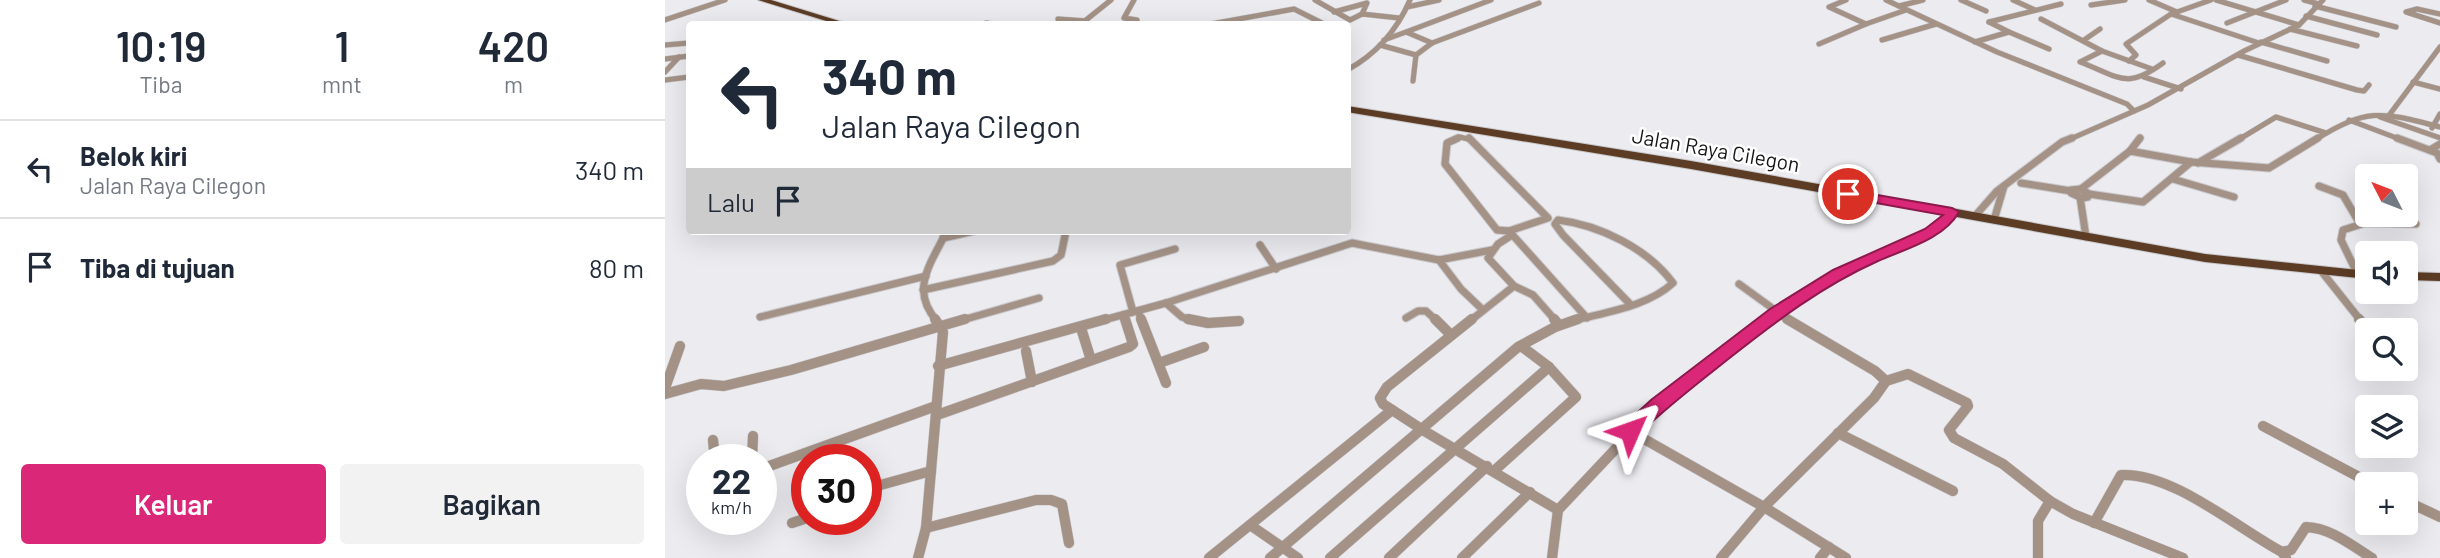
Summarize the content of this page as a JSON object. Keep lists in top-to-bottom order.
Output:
{
  "streets": {
    "highway": ["Jalan Raya Cilegon"]
  },
  "north": "top left",
  "page": {
    "eta": [
      "10:19",
      "Tiba",
      "1",
      "mnt",
      "420",
      "m"
    ],
    "turn": ["340 m", "Jalan Raya Cilegon"],
    "list": [
      {
        "name": "Belok kiri",
        "note": "Jalan Raya Cilegon",
        "value": "340 m"
      },
      {
        "name": "Tiba di tujuan",
        "value": "80 m"
      }
    ],
    "map_buttons": "+",
    "then": "Lalu",
    "speed": "22 km/h",
    "limit": "30",
    "buttons": ["Keluar", "Bagikan"]
  }
}
